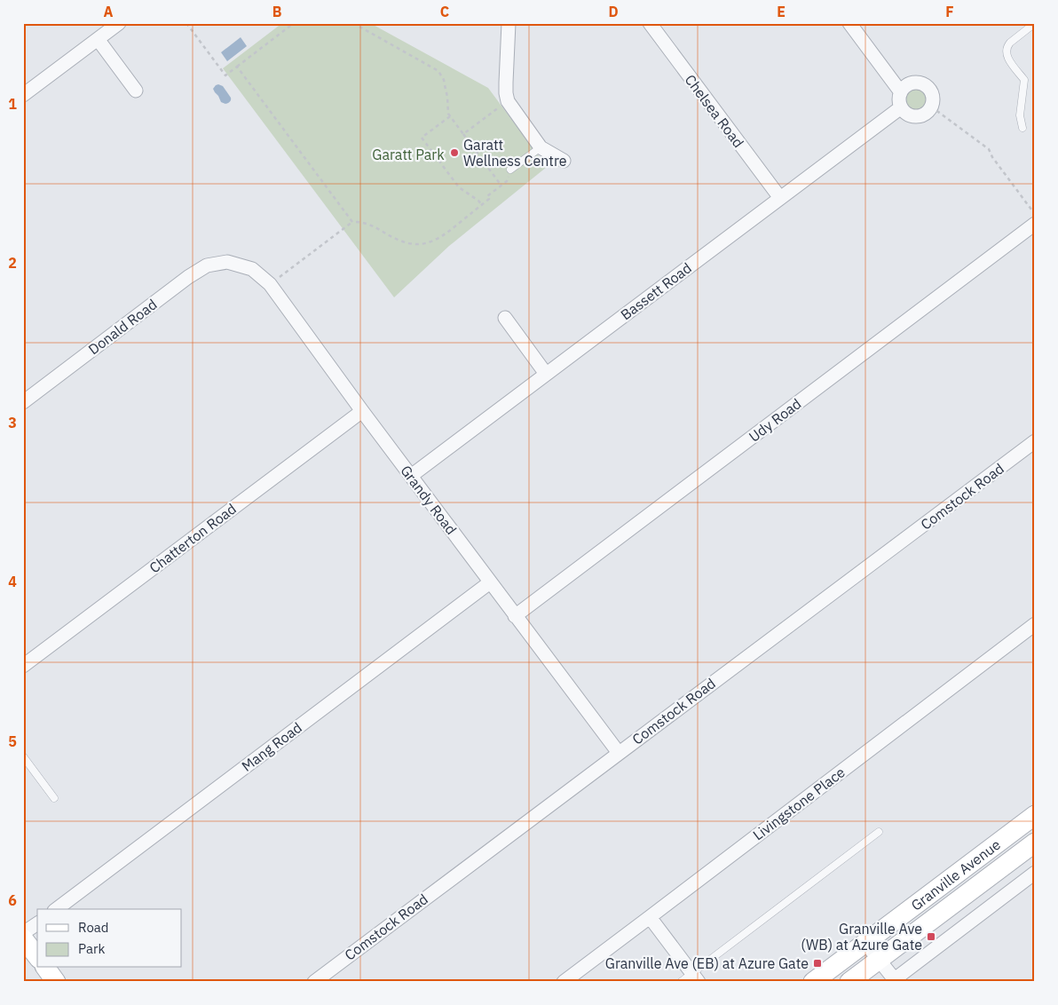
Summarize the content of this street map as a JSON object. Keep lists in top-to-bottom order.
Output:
{
  "streets": {
    "main road": ["Granville Avenue"],
    "street": [
      "Chelsea Road",
      "Bassett Road",
      "Donald Road",
      "Udy Road",
      "Comstock Road",
      "Grandy Road",
      "Chatterton Road",
      "Mang Road",
      "Livingstone Place"
    ]
  },
  "crossings": [
    ["Chelsea Road", "Bassett Road"],
    ["Bassett Road", "Grandy Road"],
    ["Donald Road", "Grandy Road"],
    ["Udy Road", "Grandy Road"],
    ["Comstock Road", "Grandy Road"],
    ["Grandy Road", "Chatterton Road"],
    ["Grandy Road", "Mang Road"]
  ],
  "parks": ["Garatt Park"],
  "places": {
    "other": ["Garatt Wellness Centre"],
    "transit": ["Granville Ave (WB) at Azure Gate", "Granville Ave (EB) at Azure Gate"]
  },
  "legend": ["Road", "Park"],
  "grid": {
    "columns": [
      "A",
      "B",
      "C",
      "D",
      "E",
      "F"
    ],
    "rows": [
      "1",
      "2",
      "3",
      "4",
      "5",
      "6"
    ]
  }
}
